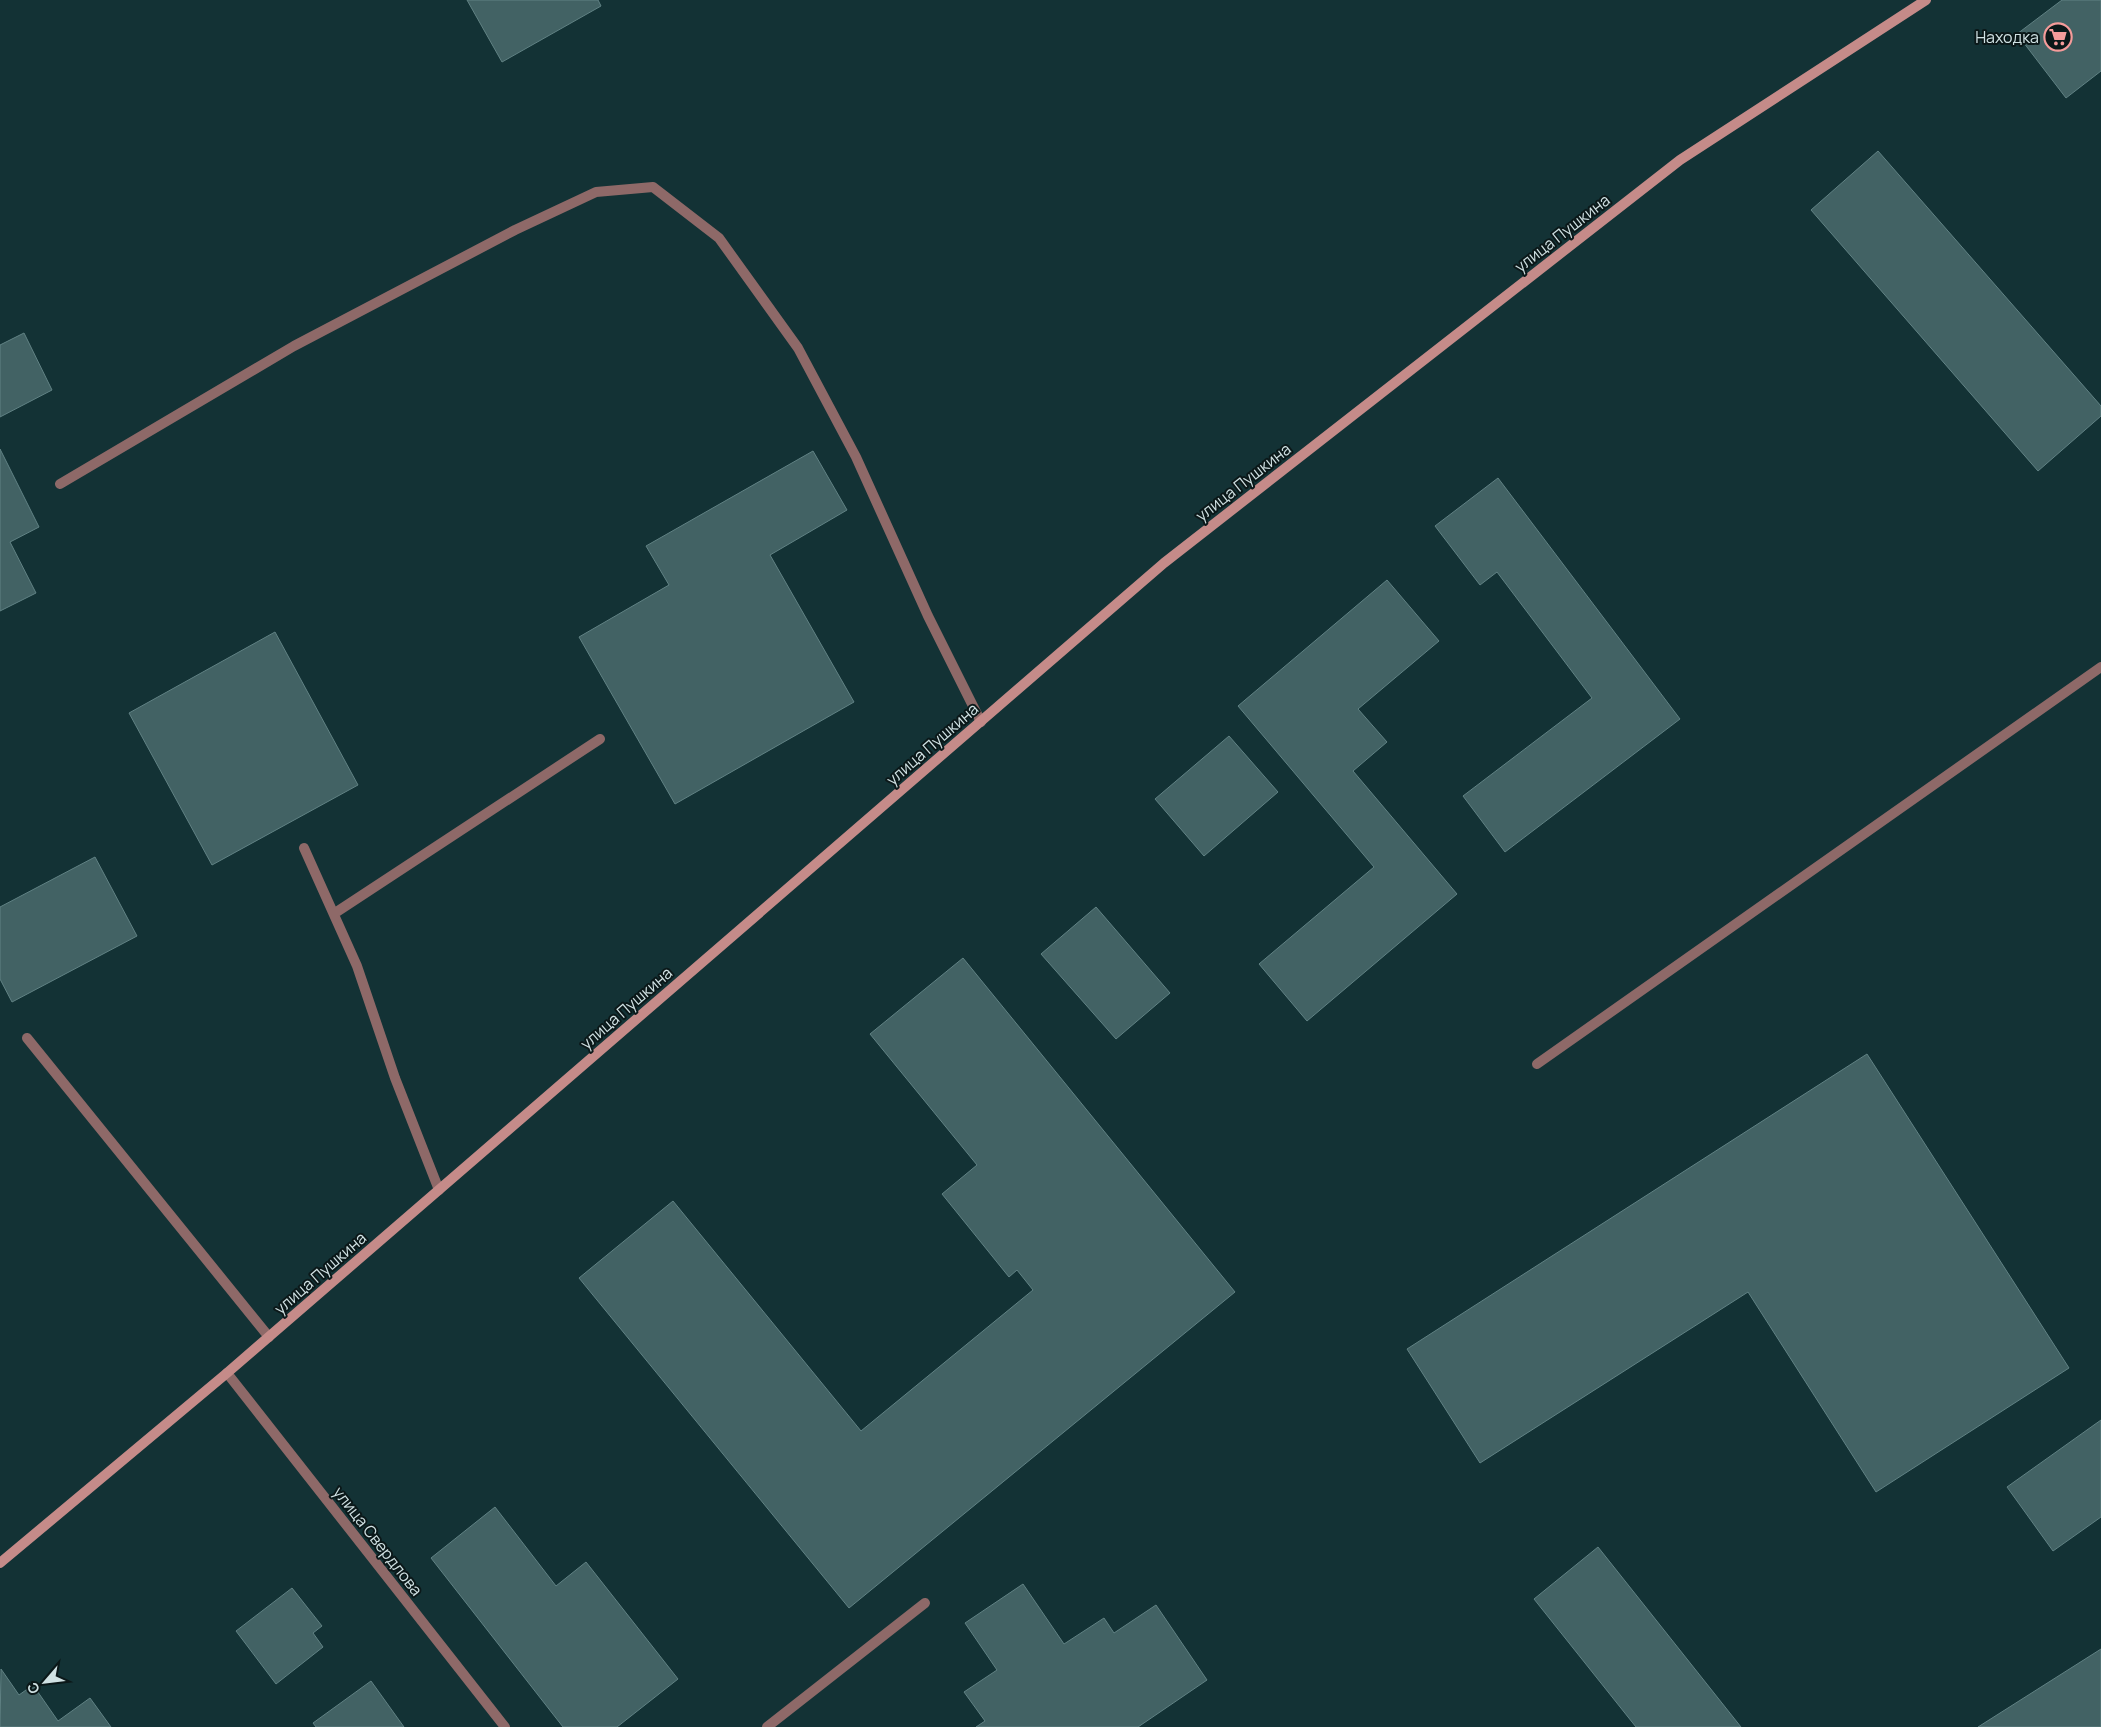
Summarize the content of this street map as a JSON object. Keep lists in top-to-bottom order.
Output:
{
  "streets": {
    "street": ["улица Пушкина", "улица Свердлова"]
  },
  "crossings": [
    ["улица Пушкина", "улица Свердлова"]
  ],
  "places": {
    "supermarket": ["Находка"]
  },
  "north": "bottom left"
}
